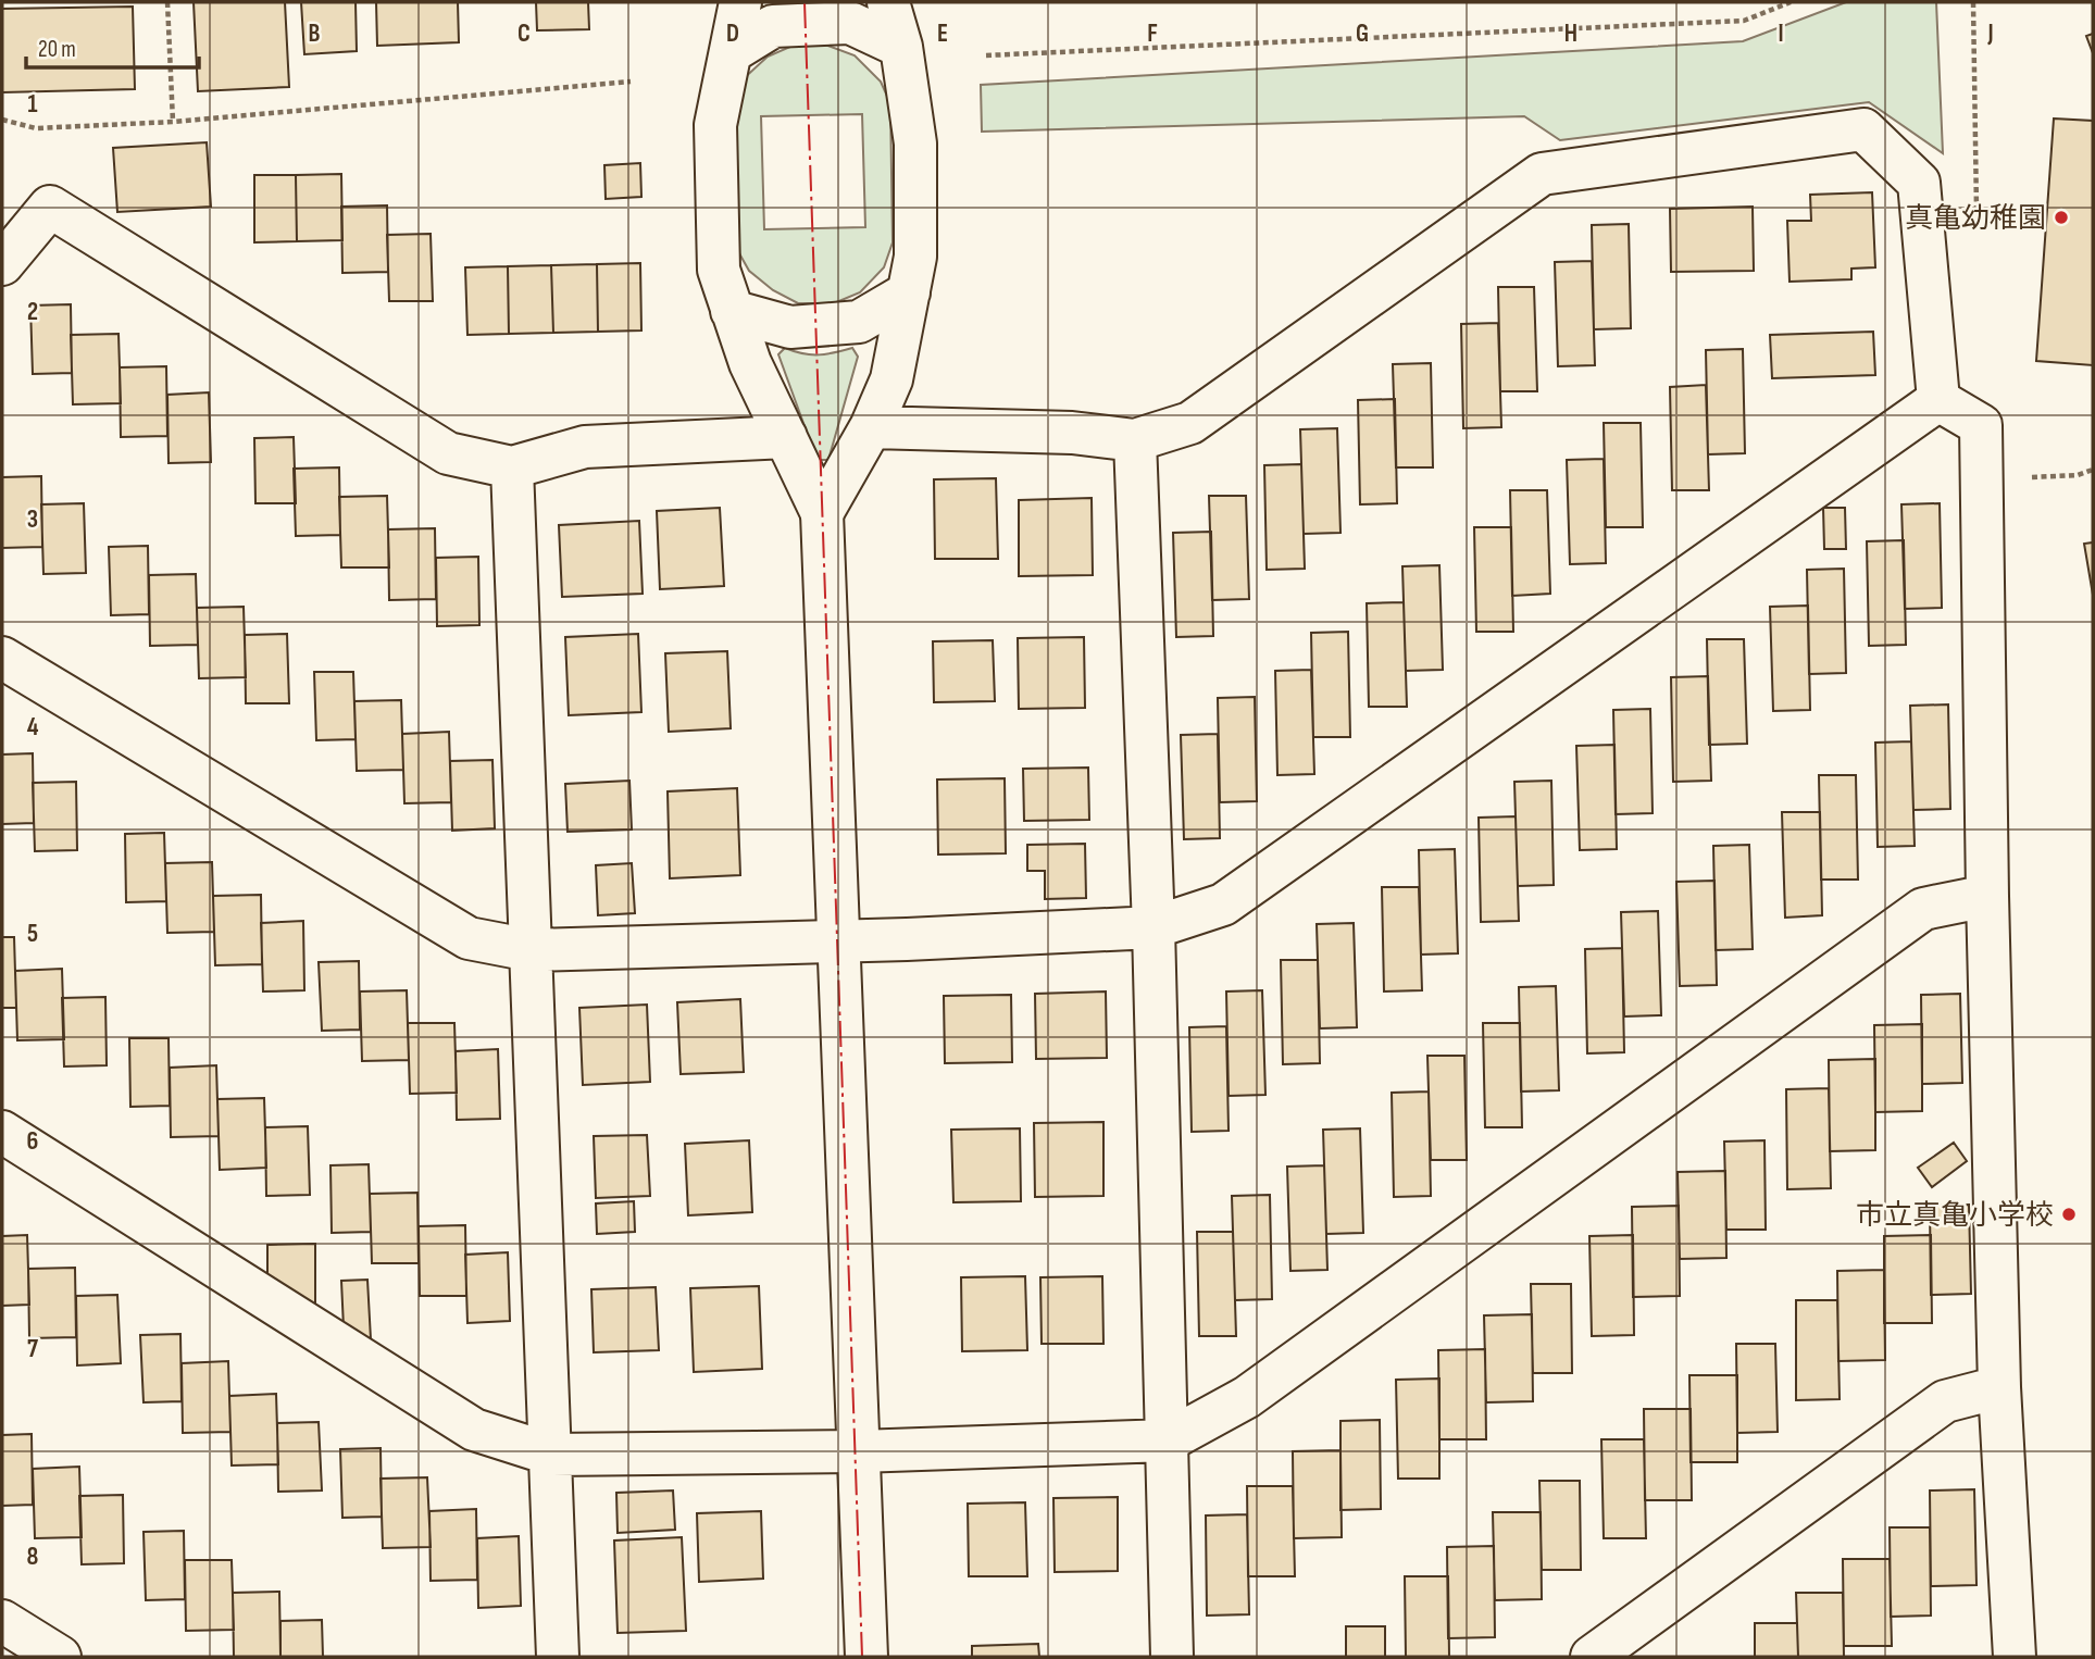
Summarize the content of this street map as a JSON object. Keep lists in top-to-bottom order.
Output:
{
  "places": ["真亀幼稚園", "市立真亀小学校"],
  "scale_bar": "20 m",
  "grid": {
    "columns": [
      "B",
      "C",
      "D",
      "E",
      "F",
      "G",
      "H",
      "I",
      "J"
    ],
    "rows": [
      "1",
      "2",
      "3",
      "4",
      "5",
      "6",
      "7",
      "8"
    ]
  }
}
